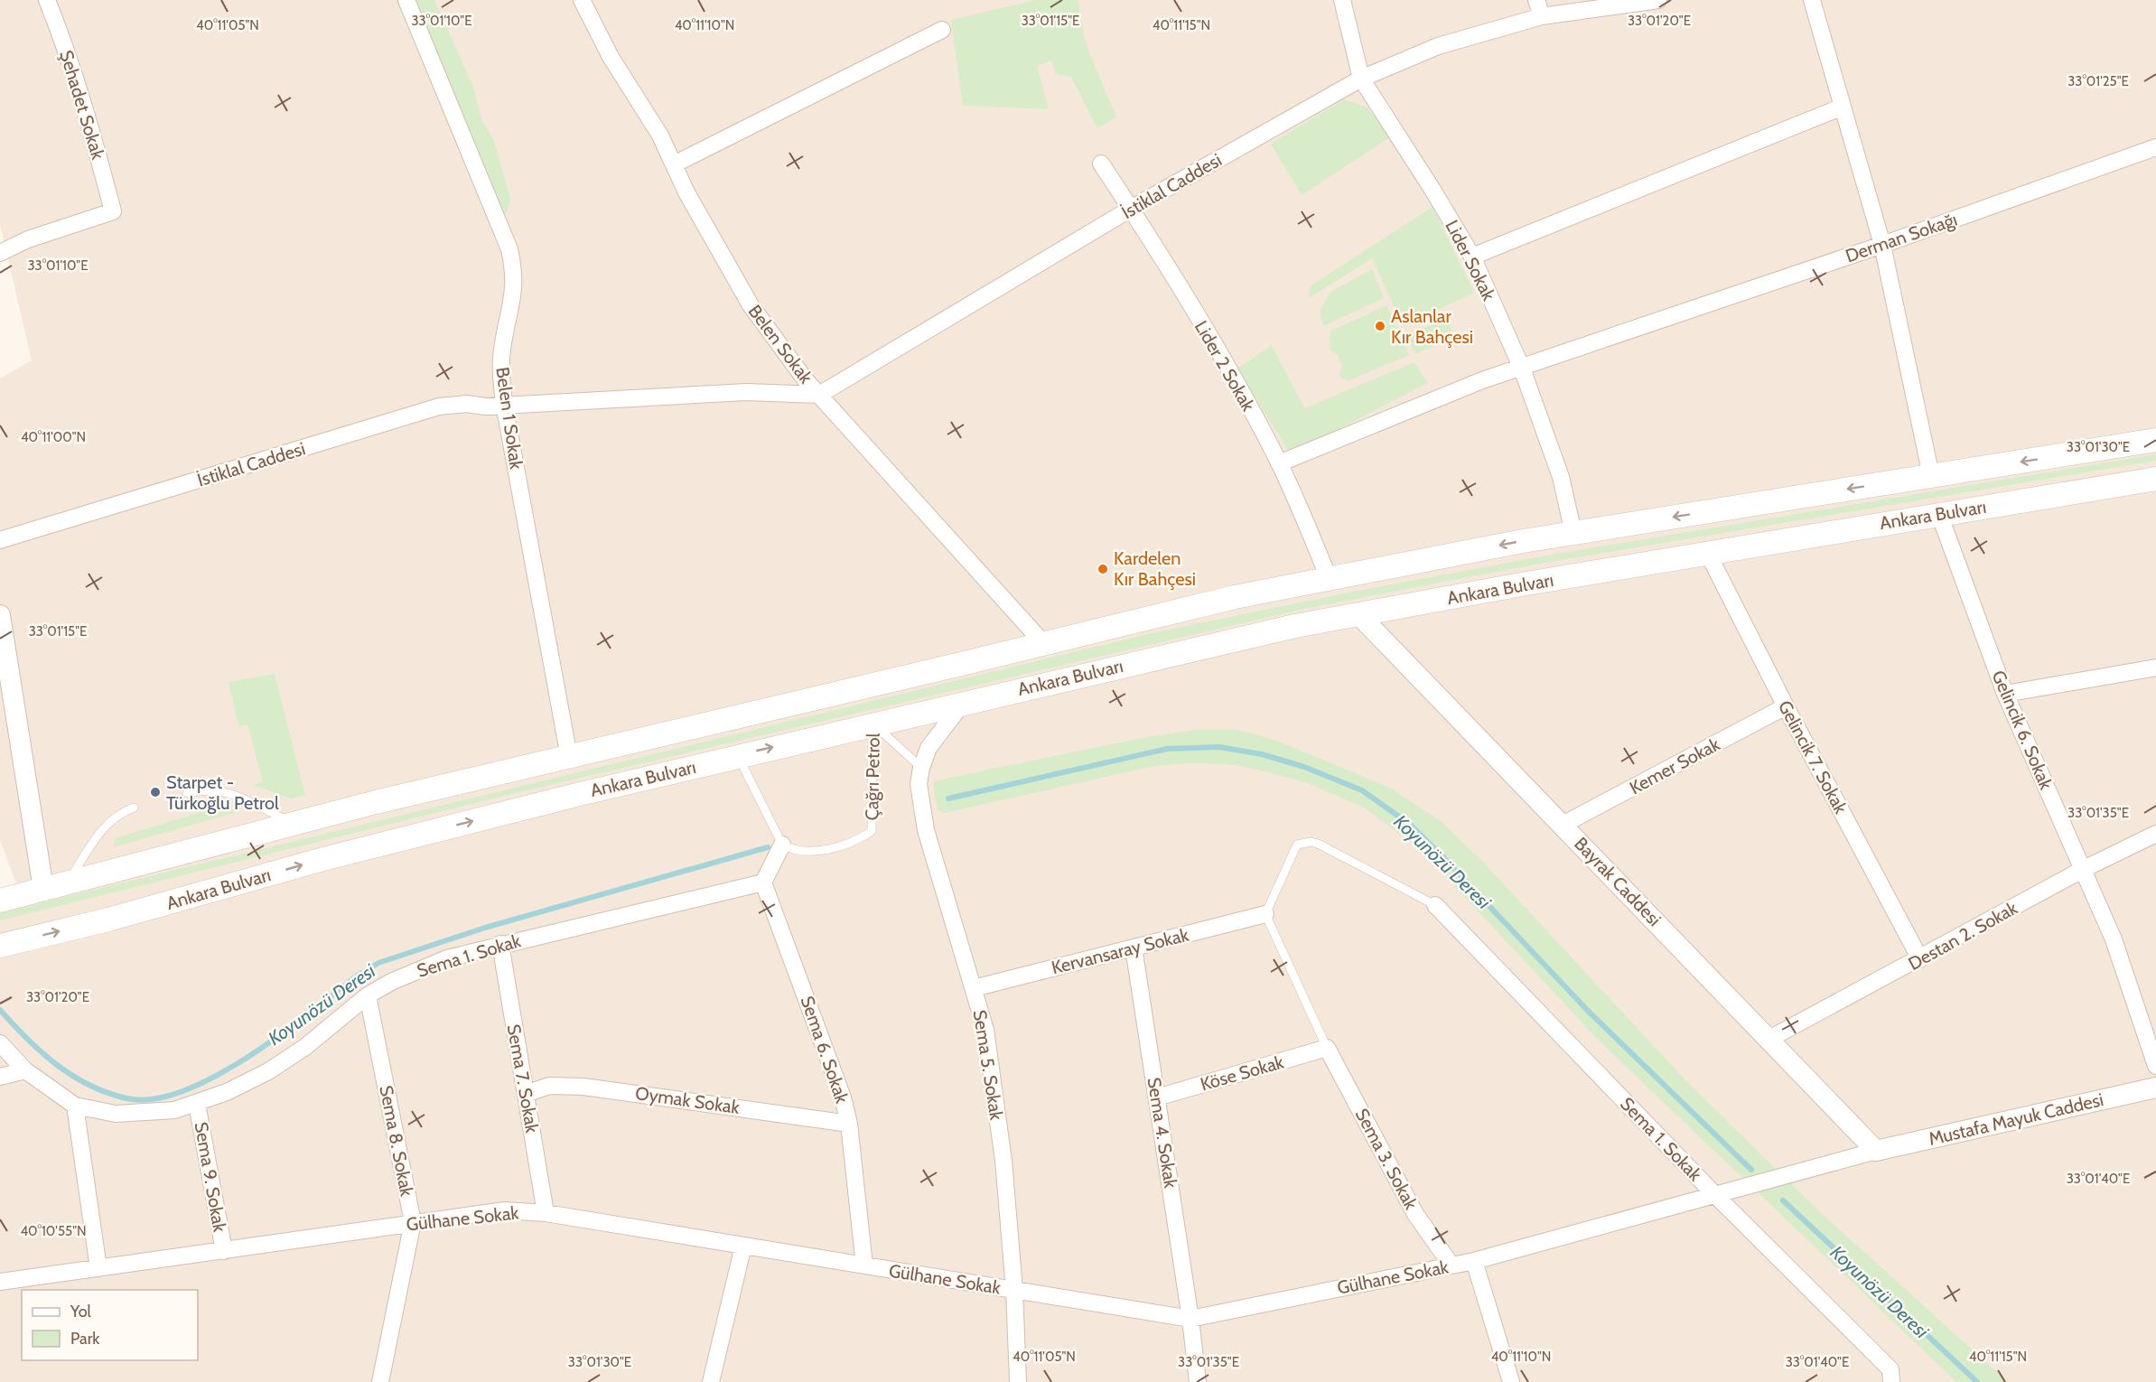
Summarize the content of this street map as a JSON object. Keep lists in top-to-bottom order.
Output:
{
  "streets": {
    "main road": ["Ankara Bulvarı"],
    "street": [
      "Şehadet Sokak",
      "İstiklal Caddesi",
      "Derman Sokağı",
      "Lider Sokak",
      "Belen Sokak",
      "Lider 2 Sokak",
      "Belen 1 Sokak",
      "Gelincik 6. Sokak",
      "Gelincik 7. Sokak",
      "Kemer Sokak",
      "Bayrak Caddesi",
      "Destan 2. Sokak",
      "Kervansaray Sokak",
      "Sema 1. Sokak",
      "Sema 6. Sokak",
      "Sema 5. Sokak",
      "Köse Sokak",
      "Sema 7. Sokak",
      "Oymak Sokak",
      "Mustafa Mayuk Caddesi",
      "Sema 4. Sokak",
      "Sema 8. Sokak",
      "Sema 3. Sokak",
      "Sema 9. Sokak",
      "Gülhane Sokak"
    ],
    "lane": ["Çağrı Petrol"]
  },
  "crossings": [
    ["İstiklal Caddesi", "Lider Sokak"],
    ["İstiklal Caddesi", "Belen Sokak"],
    ["İstiklal Caddesi", "Lider 2 Sokak"],
    ["İstiklal Caddesi", "Belen 1 Sokak"],
    ["Derman Sokağı", "Lider Sokak"],
    ["Derman Sokağı", "Lider 2 Sokak"],
    ["Ankara Bulvarı", "Gelincik 6. Sokak"],
    ["Ankara Bulvarı", "Gelincik 7. Sokak"],
    ["Ankara Bulvarı", "Çağrı Petrol"],
    ["Ankara Bulvarı", "Bayrak Caddesi"],
    ["Ankara Bulvarı", "Sema 5. Sokak"],
    ["Gelincik 6. Sokak", "Destan 2. Sokak"],
    ["Gelincik 7. Sokak", "Kemer Sokak"],
    ["Gelincik 7. Sokak", "Destan 2. Sokak"],
    ["Kemer Sokak", "Bayrak Caddesi"],
    ["Bayrak Caddesi", "Destan 2. Sokak"],
    ["Bayrak Caddesi", "Mustafa Mayuk Caddesi"],
    ["Bayrak Caddesi", "Gülhane Sokak"],
    ["Kervansaray Sokak", "Sema 5. Sokak"],
    ["Kervansaray Sokak", "Sema 4. Sokak"],
    ["Sema 1. Sokak", "Sema 6. Sokak"],
    ["Sema 1. Sokak", "Sema 7. Sokak"],
    ["Sema 1. Sokak", "Sema 8. Sokak"],
    ["Sema 1. Sokak", "Sema 9. Sokak"],
    ["Sema 1. Sokak", "Gülhane Sokak"],
    ["Sema 6. Sokak", "Oymak Sokak"],
    ["Sema 6. Sokak", "Gülhane Sokak"],
    ["Sema 5. Sokak", "Gülhane Sokak"],
    ["Köse Sokak", "Sema 4. Sokak"],
    ["Köse Sokak", "Sema 3. Sokak"],
    ["Sema 7. Sokak", "Oymak Sokak"],
    ["Sema 7. Sokak", "Gülhane Sokak"],
    ["Mustafa Mayuk Caddesi", "Gülhane Sokak"],
    ["Sema 4. Sokak", "Gülhane Sokak"],
    ["Sema 8. Sokak", "Gülhane Sokak"],
    ["Sema 3. Sokak", "Gülhane Sokak"],
    ["Sema 9. Sokak", "Gülhane Sokak"]
  ],
  "water": ["Koyunözü Deresi"],
  "places": ["Aslanlar Kır Bahçesi", "Kardelen Kır Bahçesi", "Starpet - Türkoğlu Petrol"],
  "legend": ["Yol", "Park"],
  "coordinates": [
    "33°01'10\"E",
    "33°01'15\"E",
    "33°01'20\"E",
    "40°11'05\"N",
    "40°11'10\"N",
    "40°11'15\"N",
    "33°01'25\"E",
    "40°11'00\"N",
    "33°01'30\"E",
    "33°01'35\"E",
    "33°01'40\"E",
    "40°10'55\"N"
  ]
}
